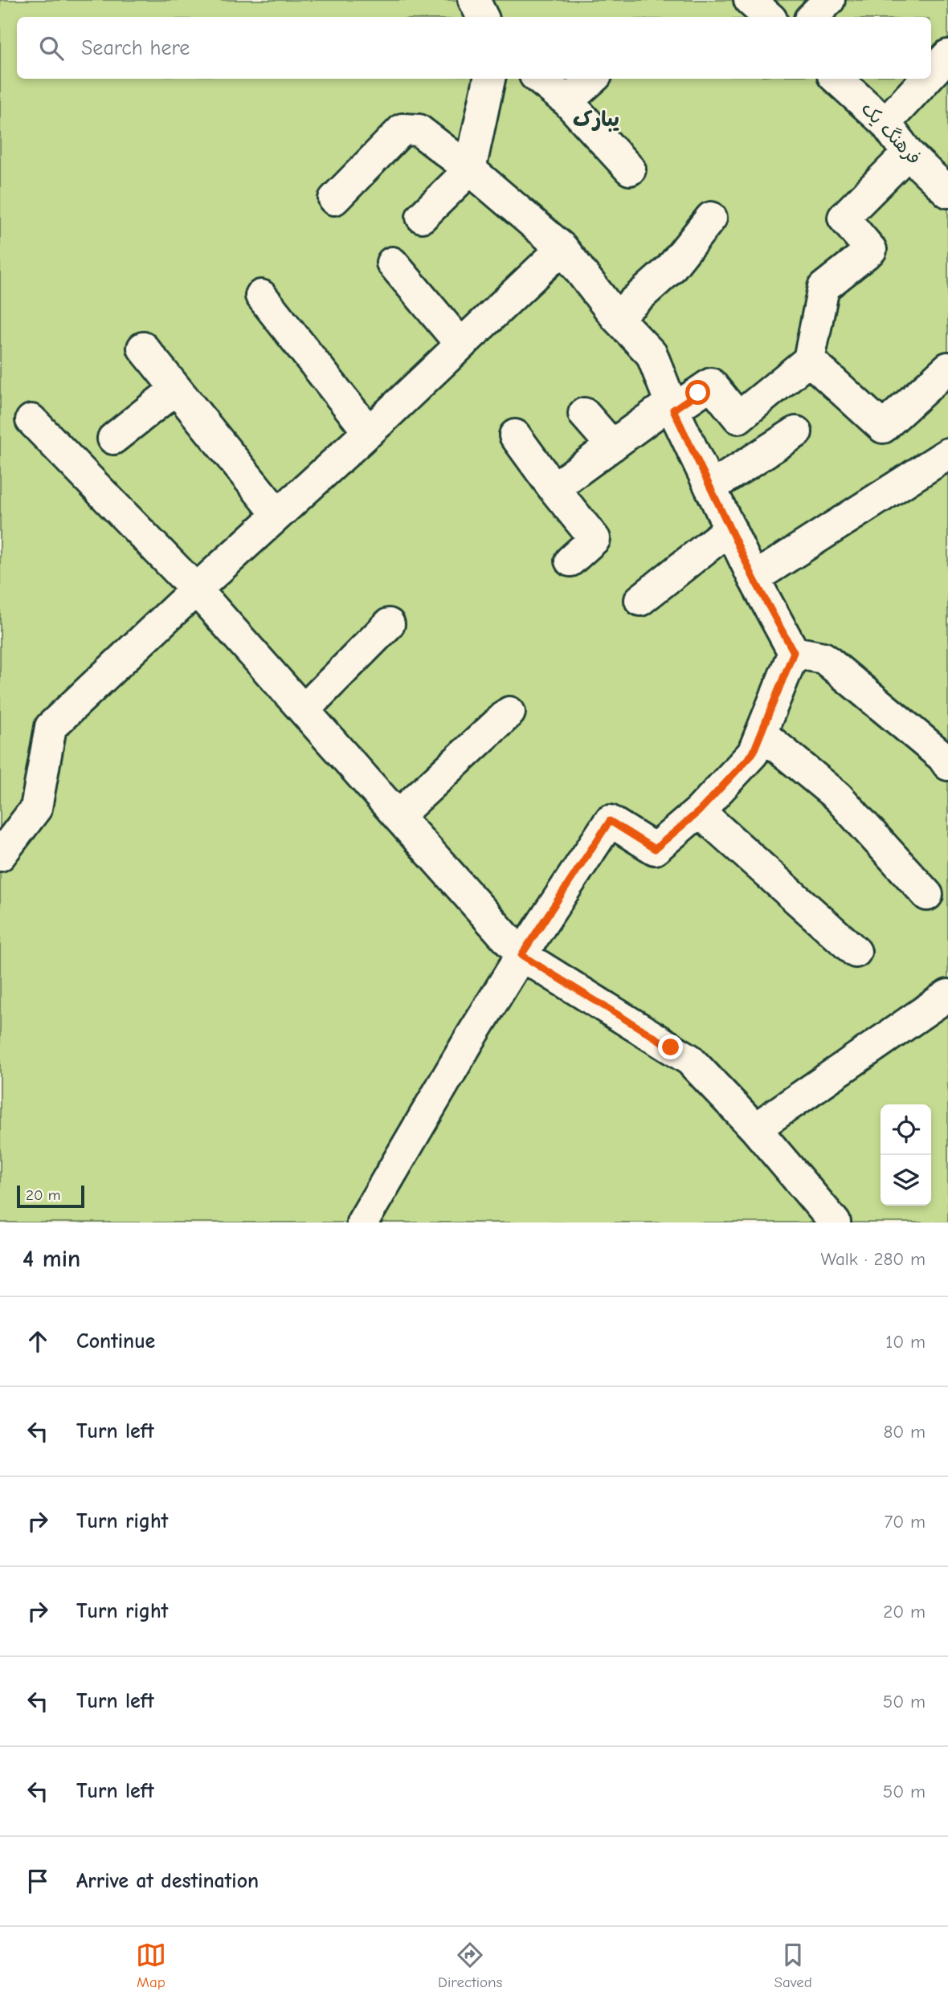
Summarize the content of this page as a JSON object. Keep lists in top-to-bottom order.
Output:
{
  "streets": {
    "street": ["فرهنگ یک"]
  },
  "districts": ["یبارک"],
  "scale_bar": "20 m",
  "page": {
    "search": "Search here",
    "scale": "20 m",
    "heading": ["4 min", "Walk · 280 m"],
    "list": [
      ["Continue", "10 m"],
      ["Turn left", "80 m"],
      ["Turn right", "70 m"],
      ["Turn right", "20 m"],
      ["Turn left", "50 m"],
      ["Turn left", "50 m"],
      "Arrive at destination"
    ],
    "nav": ["Map", "Directions", "Saved"]
  }
}
